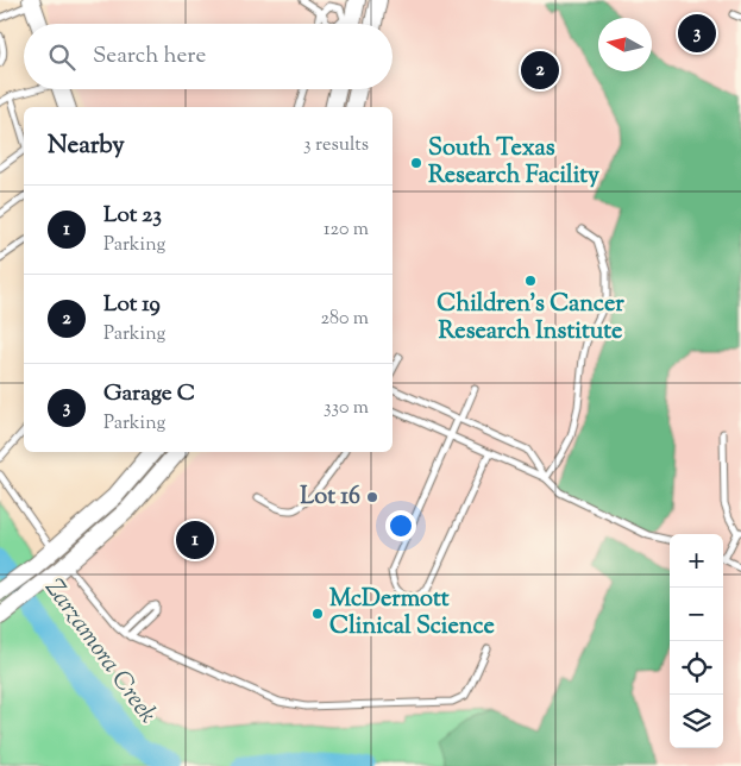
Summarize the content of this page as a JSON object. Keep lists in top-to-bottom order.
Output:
{
  "water": ["Zarzamora Creek"],
  "places": [
    "South Texas Research Facility",
    "Children's Cancer Research Institute",
    "Lot 16",
    "McDermott Clinical Science"
  ],
  "north": "left",
  "page": {
    "pins": ["3", "2", "1"],
    "search": "Search here",
    "heading": ["Nearby", "3 results"],
    "list": [
      {
        "mark": "1",
        "name": "Lot 23",
        "note": "Parking",
        "value": "120 m"
      },
      {
        "mark": "2",
        "name": "Lot 19",
        "note": "Parking",
        "value": "280 m"
      },
      {
        "mark": "3",
        "name": "Garage C",
        "note": "Parking",
        "value": "330 m"
      }
    ],
    "map_buttons": ["+", "−"]
  }
}
